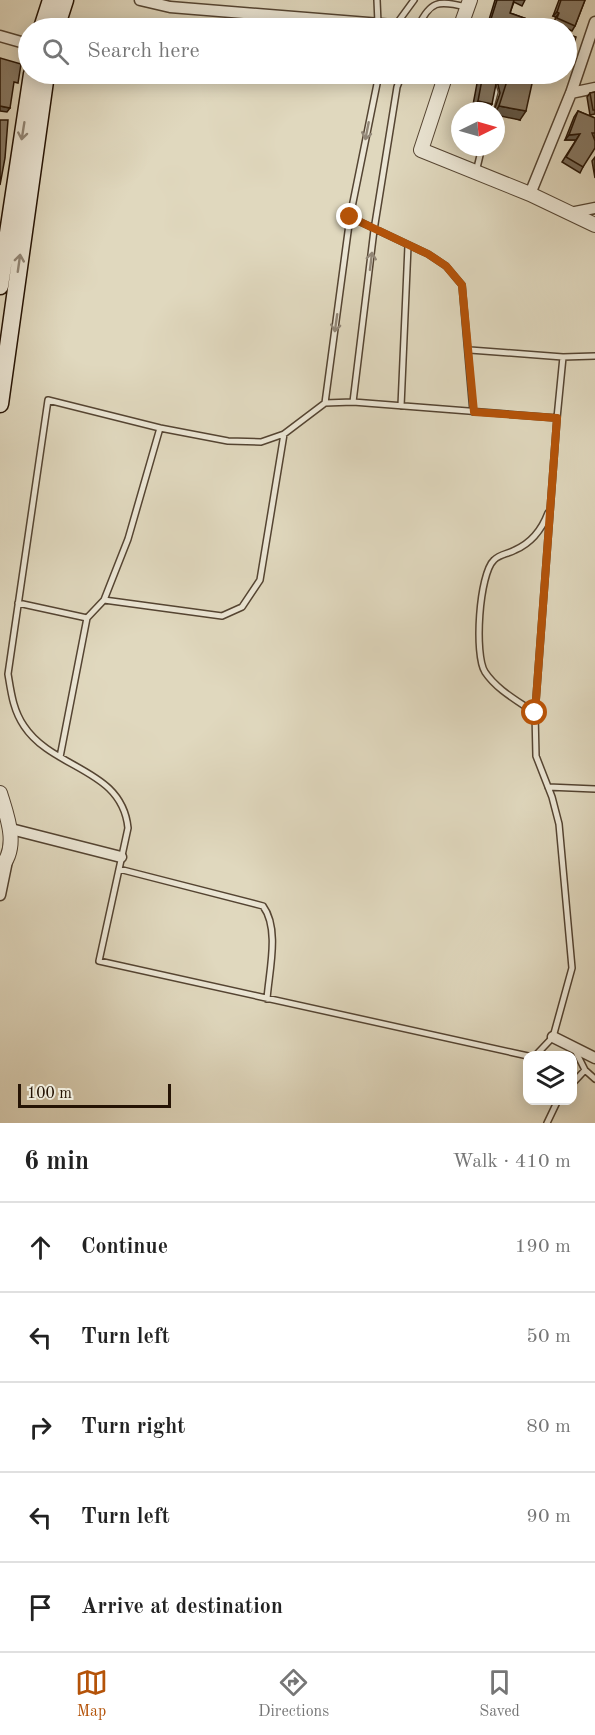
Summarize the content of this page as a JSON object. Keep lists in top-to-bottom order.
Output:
{
  "scale_bar": "100 m",
  "north": "right",
  "page": {
    "search": "Search here",
    "scale": "100 m",
    "heading": ["6 min", "Walk · 410 m"],
    "list": [
      ["Continue", "190 m"],
      ["Turn left", "50 m"],
      ["Turn right", "80 m"],
      ["Turn left", "90 m"],
      "Arrive at destination"
    ],
    "nav": ["Map", "Directions", "Saved"]
  }
}
